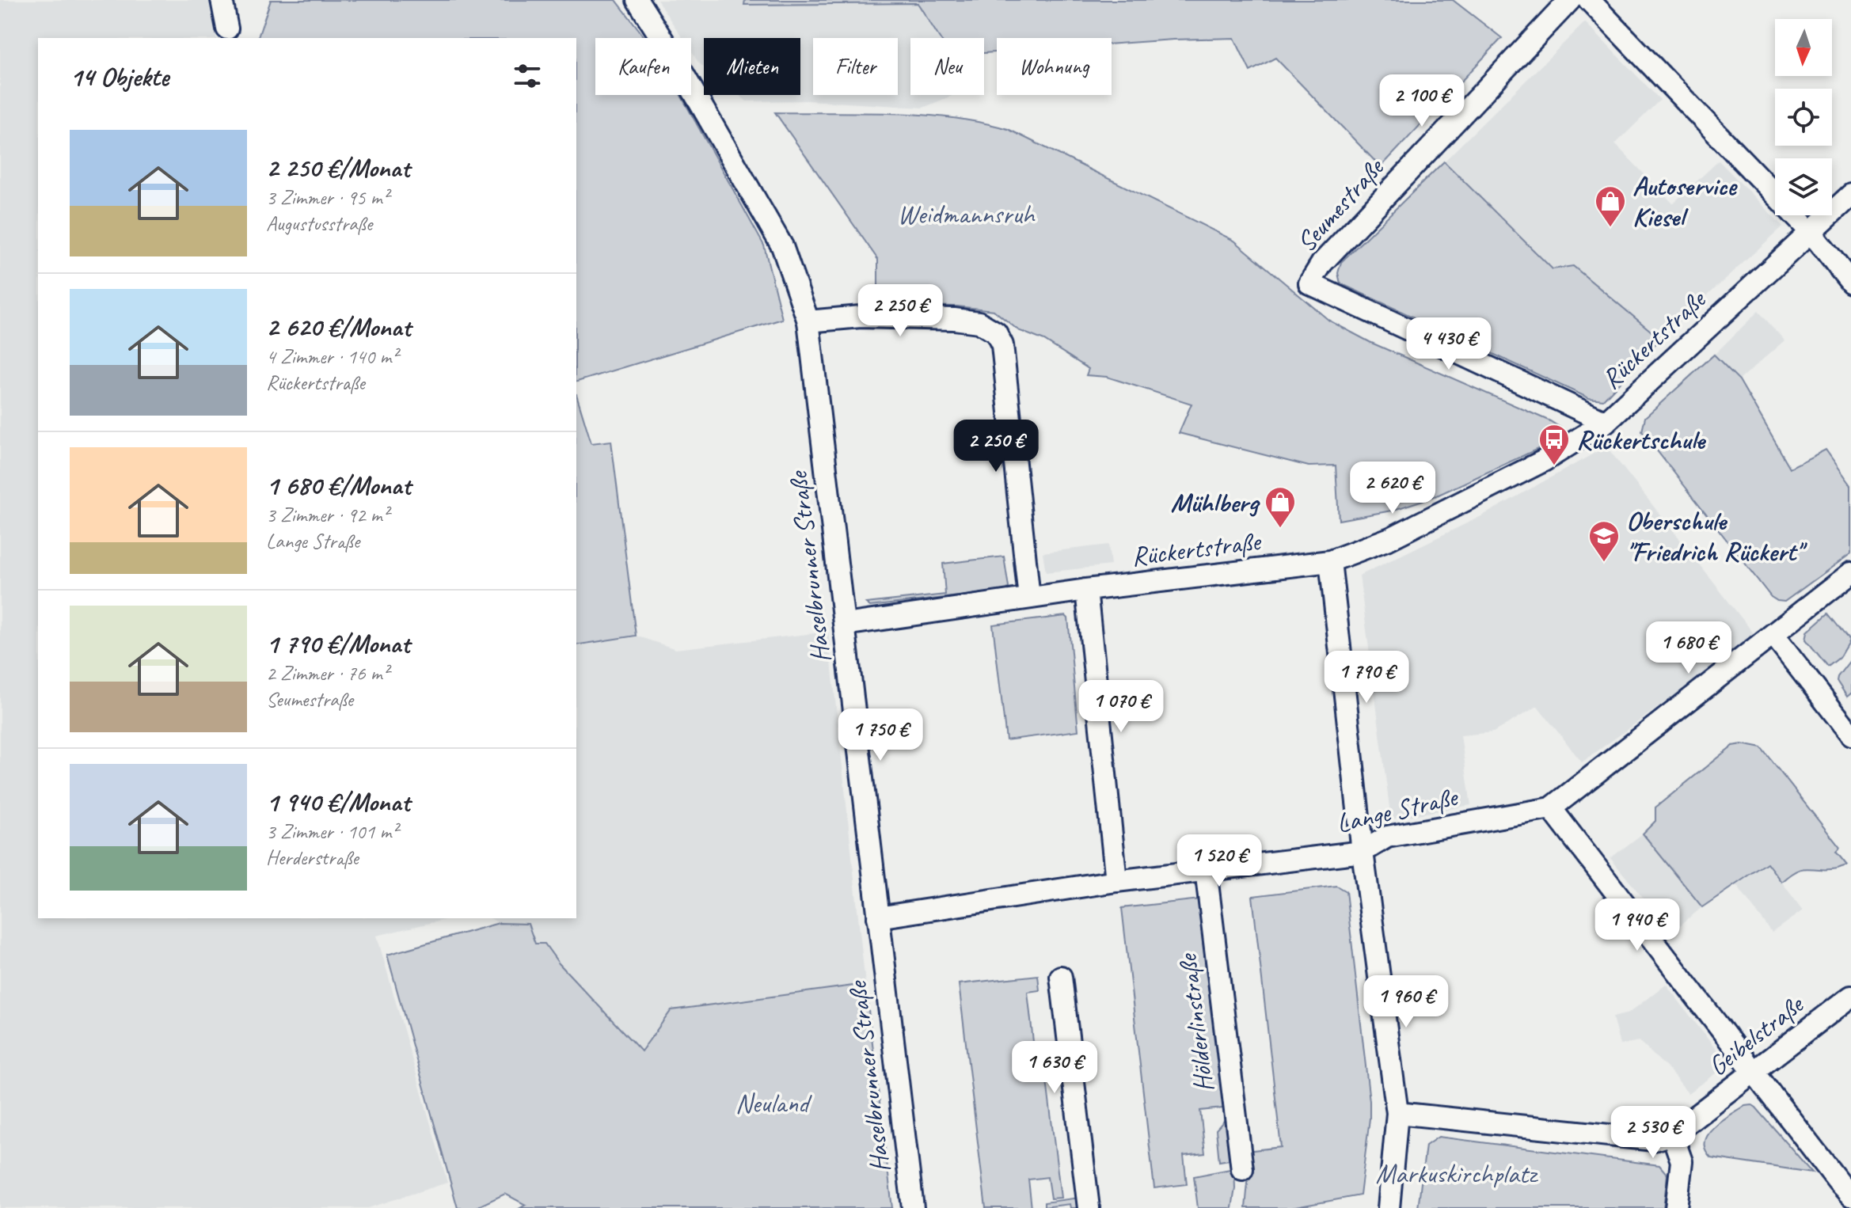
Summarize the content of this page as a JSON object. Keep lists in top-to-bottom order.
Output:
{
  "streets": {
    "street": [
      "Seumestraße",
      "Rückertstraße",
      "Haselbrunner Straße",
      "Lange Straße",
      "Hölderlinstraße",
      "Geibelstraße"
    ]
  },
  "crossings": [
    ["Seumestraße", "Rückertstraße"],
    ["Rückertstraße", "Haselbrunner Straße"],
    ["Haselbrunner Straße", "Lange Straße"],
    ["Lange Straße", "Hölderlinstraße"]
  ],
  "parks": ["Weidmannsruh", "Neuland", "Markuskirchplatz"],
  "places": {
    "shop": ["Autoservice Kiesel", "Mühlberg"],
    "bus stop": ["Rückertschule"],
    "school or university": ["Oberschule \"Friedrich Rückert\""]
  },
  "north": "bottom",
  "page": {
    "chip": [
      "Kaufen",
      "Mieten",
      "Filter",
      "Neu",
      "Wohnung"
    ],
    "heading": "14 Objekte",
    "price": [
      "2 100 €",
      "2 250 €",
      "4 430 €",
      "2 250 €",
      "2 620 €",
      "1 680 €",
      "1 790 €",
      "1 070 €",
      "1 750 €",
      "1 520 €",
      "1 940 €",
      "1 960 €",
      "1 630 €",
      "2 530 €"
    ],
    "list": [
      {
        "name": "2 250 €/Monat",
        "note": "3 Zimmer · 95 m² · Augustusstraße"
      },
      {
        "name": "2 620 €/Monat",
        "note": "4 Zimmer · 140 m² · Rückertstraße"
      },
      {
        "name": "1 680 €/Monat",
        "note": "3 Zimmer · 92 m² · Lange Straße"
      },
      {
        "name": "1 790 €/Monat",
        "note": "2 Zimmer · 76 m² · Seumestraße"
      },
      {
        "name": "1 940 €/Monat",
        "note": "3 Zimmer · 101 m² · Herderstraße"
      }
    ]
  }
}
